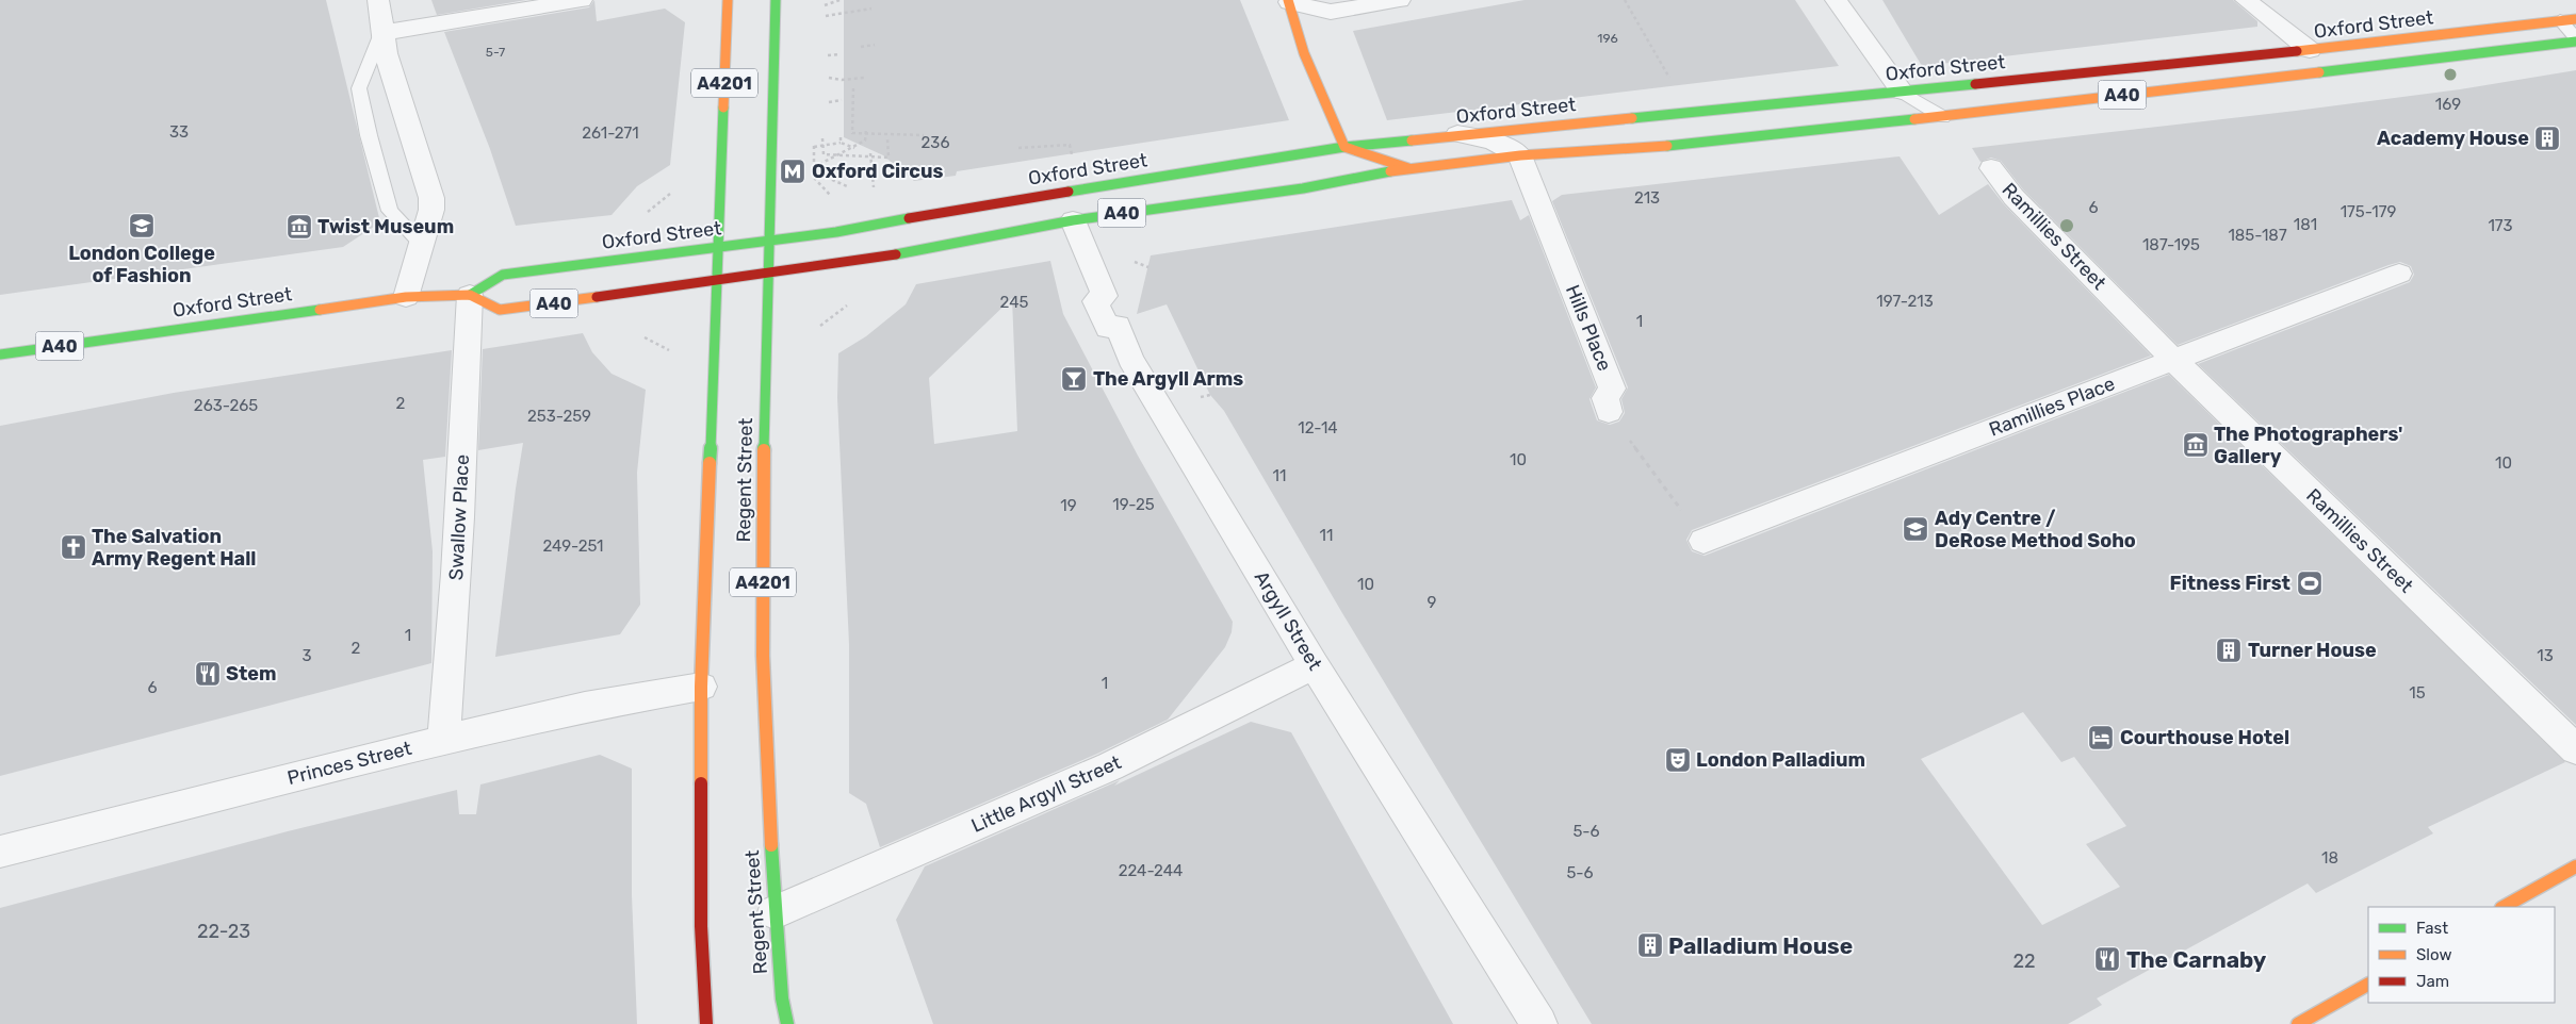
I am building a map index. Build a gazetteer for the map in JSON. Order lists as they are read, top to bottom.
{
  "streets": {
    "main road": [
      "Oxford Street",
      "A4201",
      "A40",
      "Regent Street"
    ],
    "street": [
      "Ramillies Street",
      "Hills Place",
      "Ramillies Place",
      "Swallow Place",
      "Argyll Street",
      "Princes Street",
      "Little Argyll Street"
    ]
  },
  "crossings": [
    ["Oxford Street", "Hills Place"],
    ["Oxford Street", "Regent Street"],
    ["Oxford Street", "Swallow Place"],
    ["Oxford Street", "Argyll Street"],
    ["Ramillies Street", "Ramillies Place"],
    ["Regent Street", "Princes Street"],
    ["Regent Street", "Little Argyll Street"],
    ["Swallow Place", "Princes Street"],
    ["Argyll Street", "Little Argyll Street"]
  ],
  "places": {
    "building": ["Academy House", "Turner House", "Palladium House"],
    "metro station": ["Oxford Circus"],
    "school or university": ["London College of Fashion", "Ady Centre / DeRose Method Soho"],
    "museum": ["Twist Museum", "The Photographers' Gallery"],
    "bar": ["The Argyll Arms"],
    "church": ["The Salvation Army Regent Hall"],
    "sports": ["Fitness First"],
    "restaurant": ["Stem", "The Carnaby"],
    "hotel": ["Courthouse Hotel"],
    "theatre": ["London Palladium"]
  },
  "house_numbers": [
    "196",
    "5-7",
    "169",
    "33",
    "261-271",
    "236",
    "213",
    "6",
    "175-179",
    "181",
    "173",
    "185-187",
    "187-195",
    "197-213",
    "245",
    "1",
    "2",
    "263-265",
    "253-259",
    "12-14",
    "10",
    "10",
    "11",
    "19-25",
    "19",
    "11",
    "249-251",
    "10",
    "9",
    "1",
    "2",
    "3",
    "13",
    "1",
    "6",
    "15",
    "5-6",
    "18",
    "224-244",
    "5-6",
    "22-23",
    "22"
  ],
  "legend": ["Fast", "Slow", "Jam"]
}
